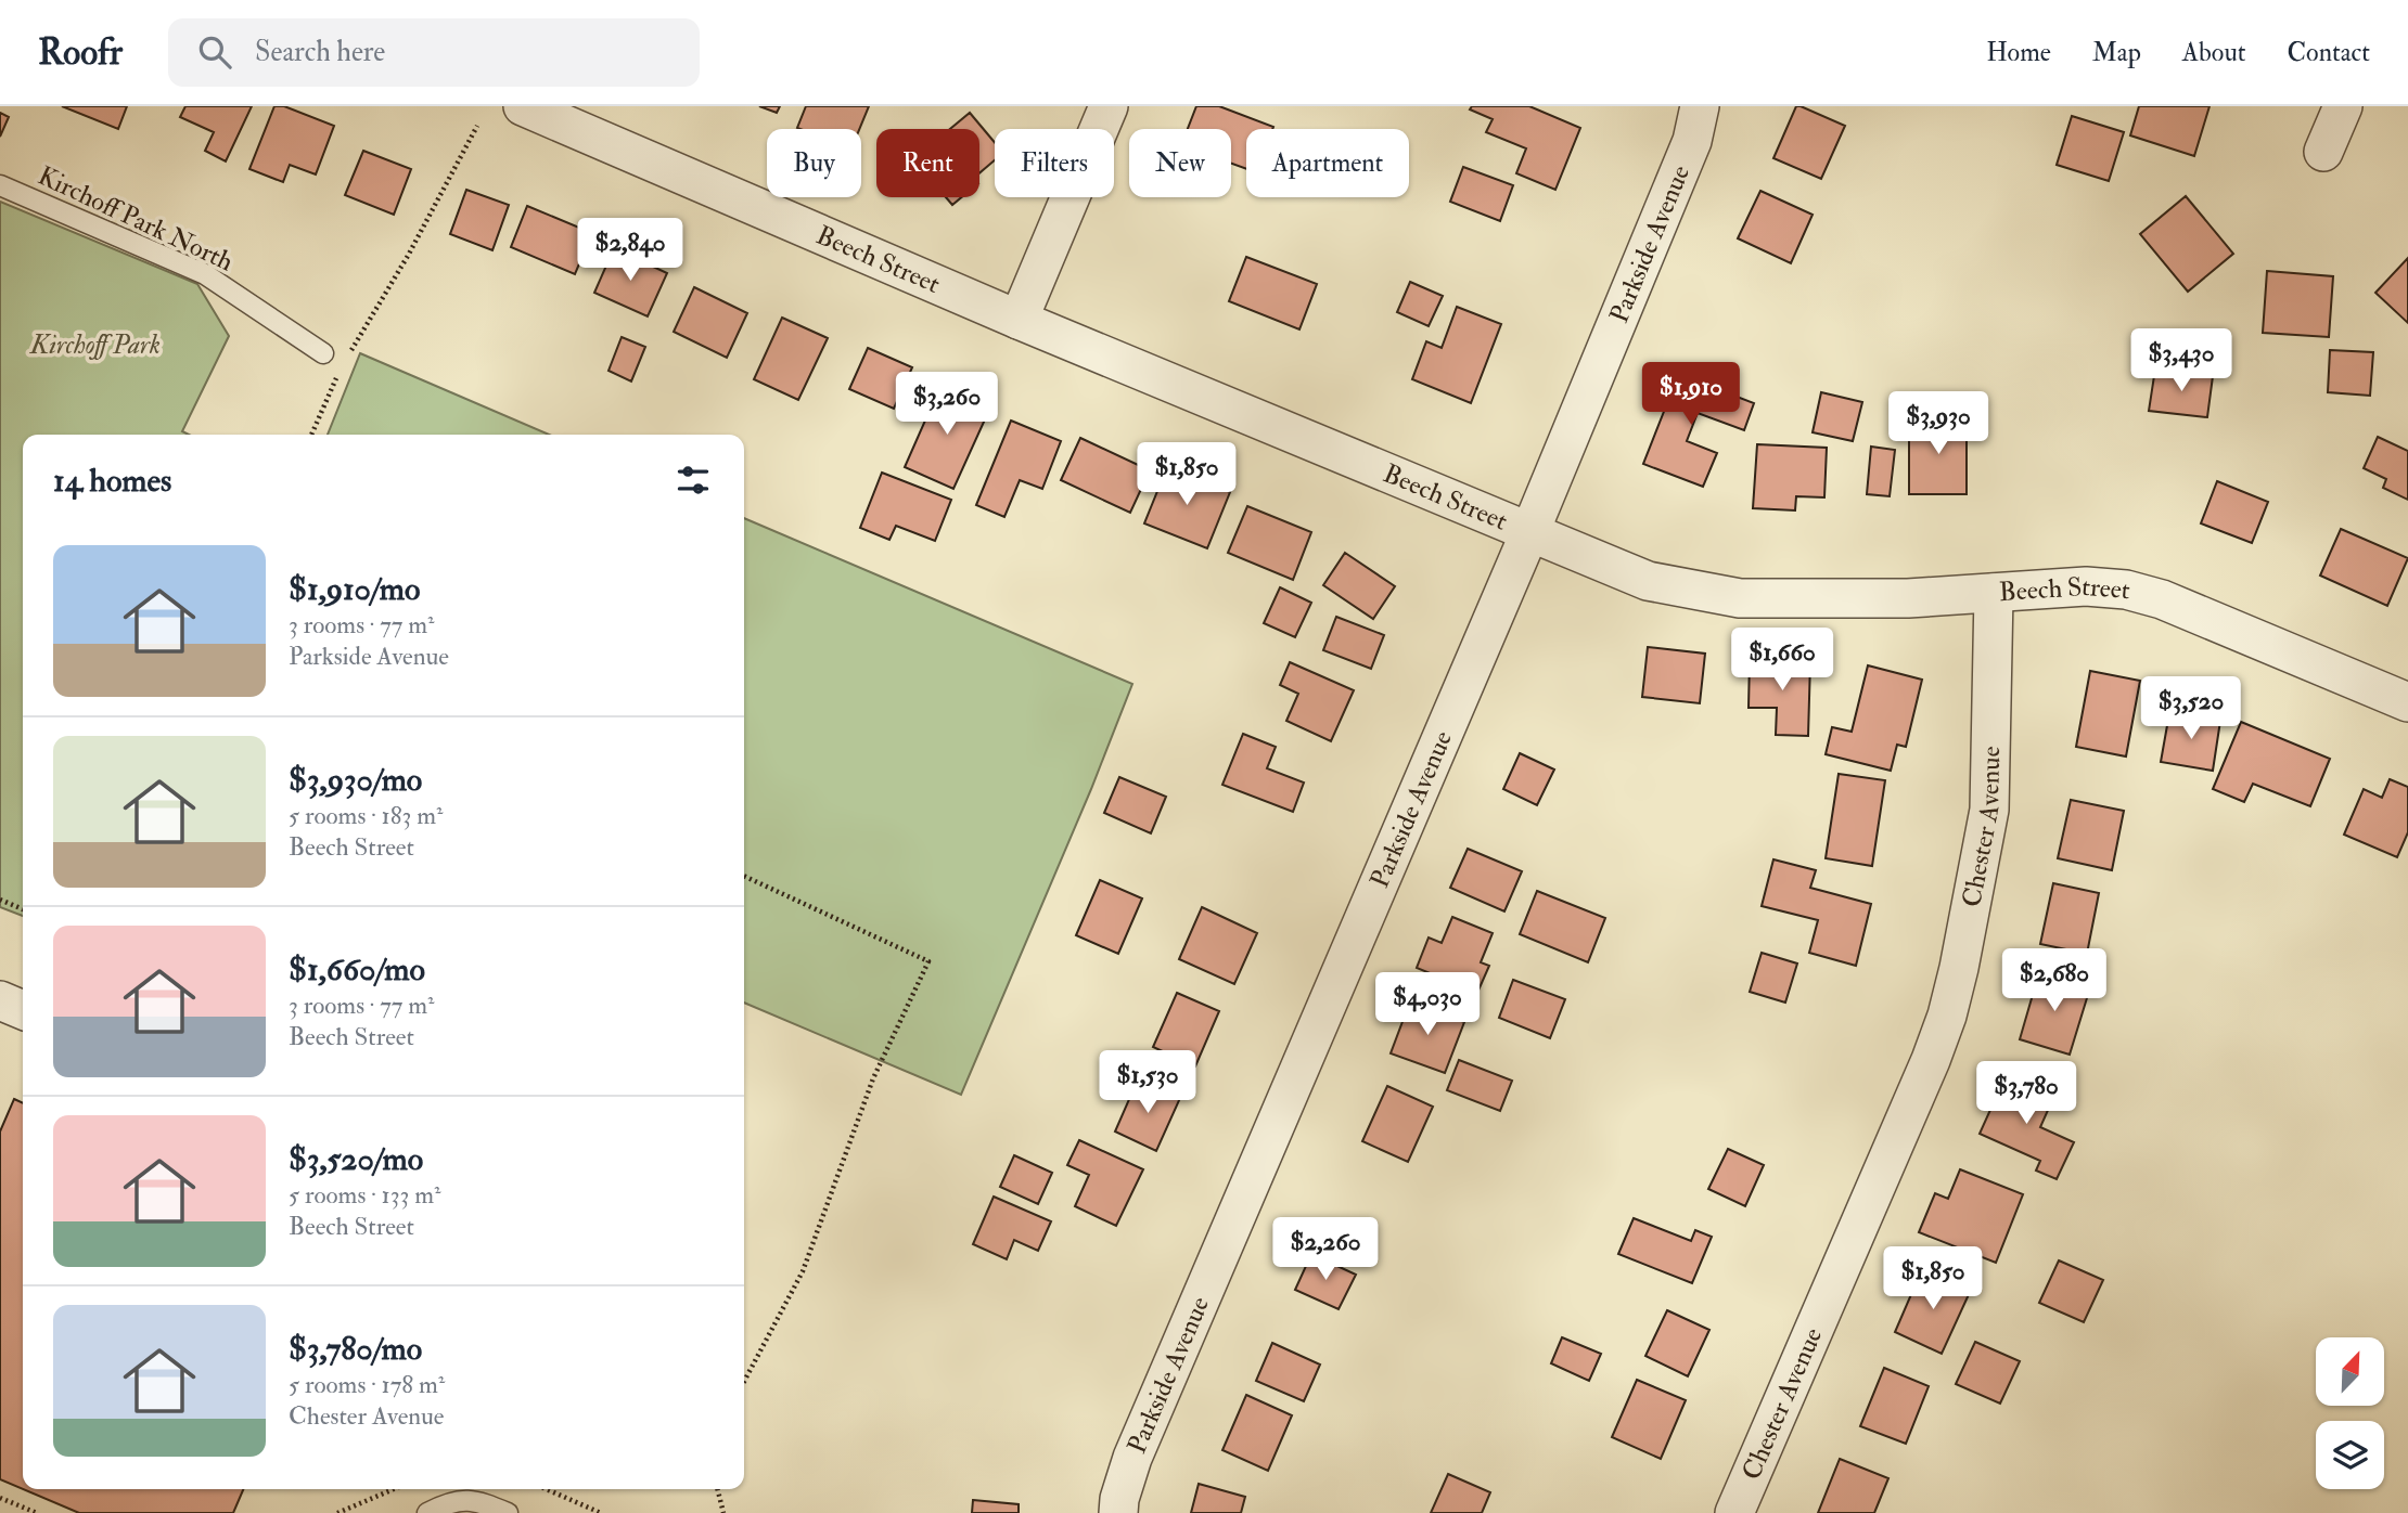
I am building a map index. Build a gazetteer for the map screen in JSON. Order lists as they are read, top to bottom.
{
  "streets": {
    "street": ["Parkside Avenue", "Beech Street", "Chester Avenue"],
    "lane": ["Kirchoff Park North"]
  },
  "crossings": [
    ["Parkside Avenue", "Beech Street"],
    ["Beech Street", "Chester Avenue"]
  ],
  "parks": ["Kirchoff Park"],
  "north": "top right",
  "page": {
    "header": "Roofr",
    "search": "Search here",
    "nav": [
      "Home",
      "Map",
      "About",
      "Contact"
    ],
    "chip": [
      "Buy",
      "Rent",
      "Filters",
      "New",
      "Apartment"
    ],
    "price": [
      "$2,840",
      "$3,430",
      "$1,910",
      "$3,260",
      "$3,930",
      "$1,850",
      "$1,660",
      "$3,520",
      "$2,680",
      "$4,030",
      "$1,530",
      "$3,780",
      "$2,260",
      "$1,850"
    ],
    "heading": "14 homes",
    "list": [
      {
        "name": "$1,910/mo",
        "note": "3 rooms · 77 m² · Parkside Avenue"
      },
      {
        "name": "$3,930/mo",
        "note": "5 rooms · 183 m² · Beech Street"
      },
      {
        "name": "$1,660/mo",
        "note": "3 rooms · 77 m² · Beech Street"
      },
      {
        "name": "$3,520/mo",
        "note": "5 rooms · 133 m² · Beech Street"
      },
      {
        "name": "$3,780/mo",
        "note": "5 rooms · 178 m² · Chester Avenue"
      }
    ]
  }
}
